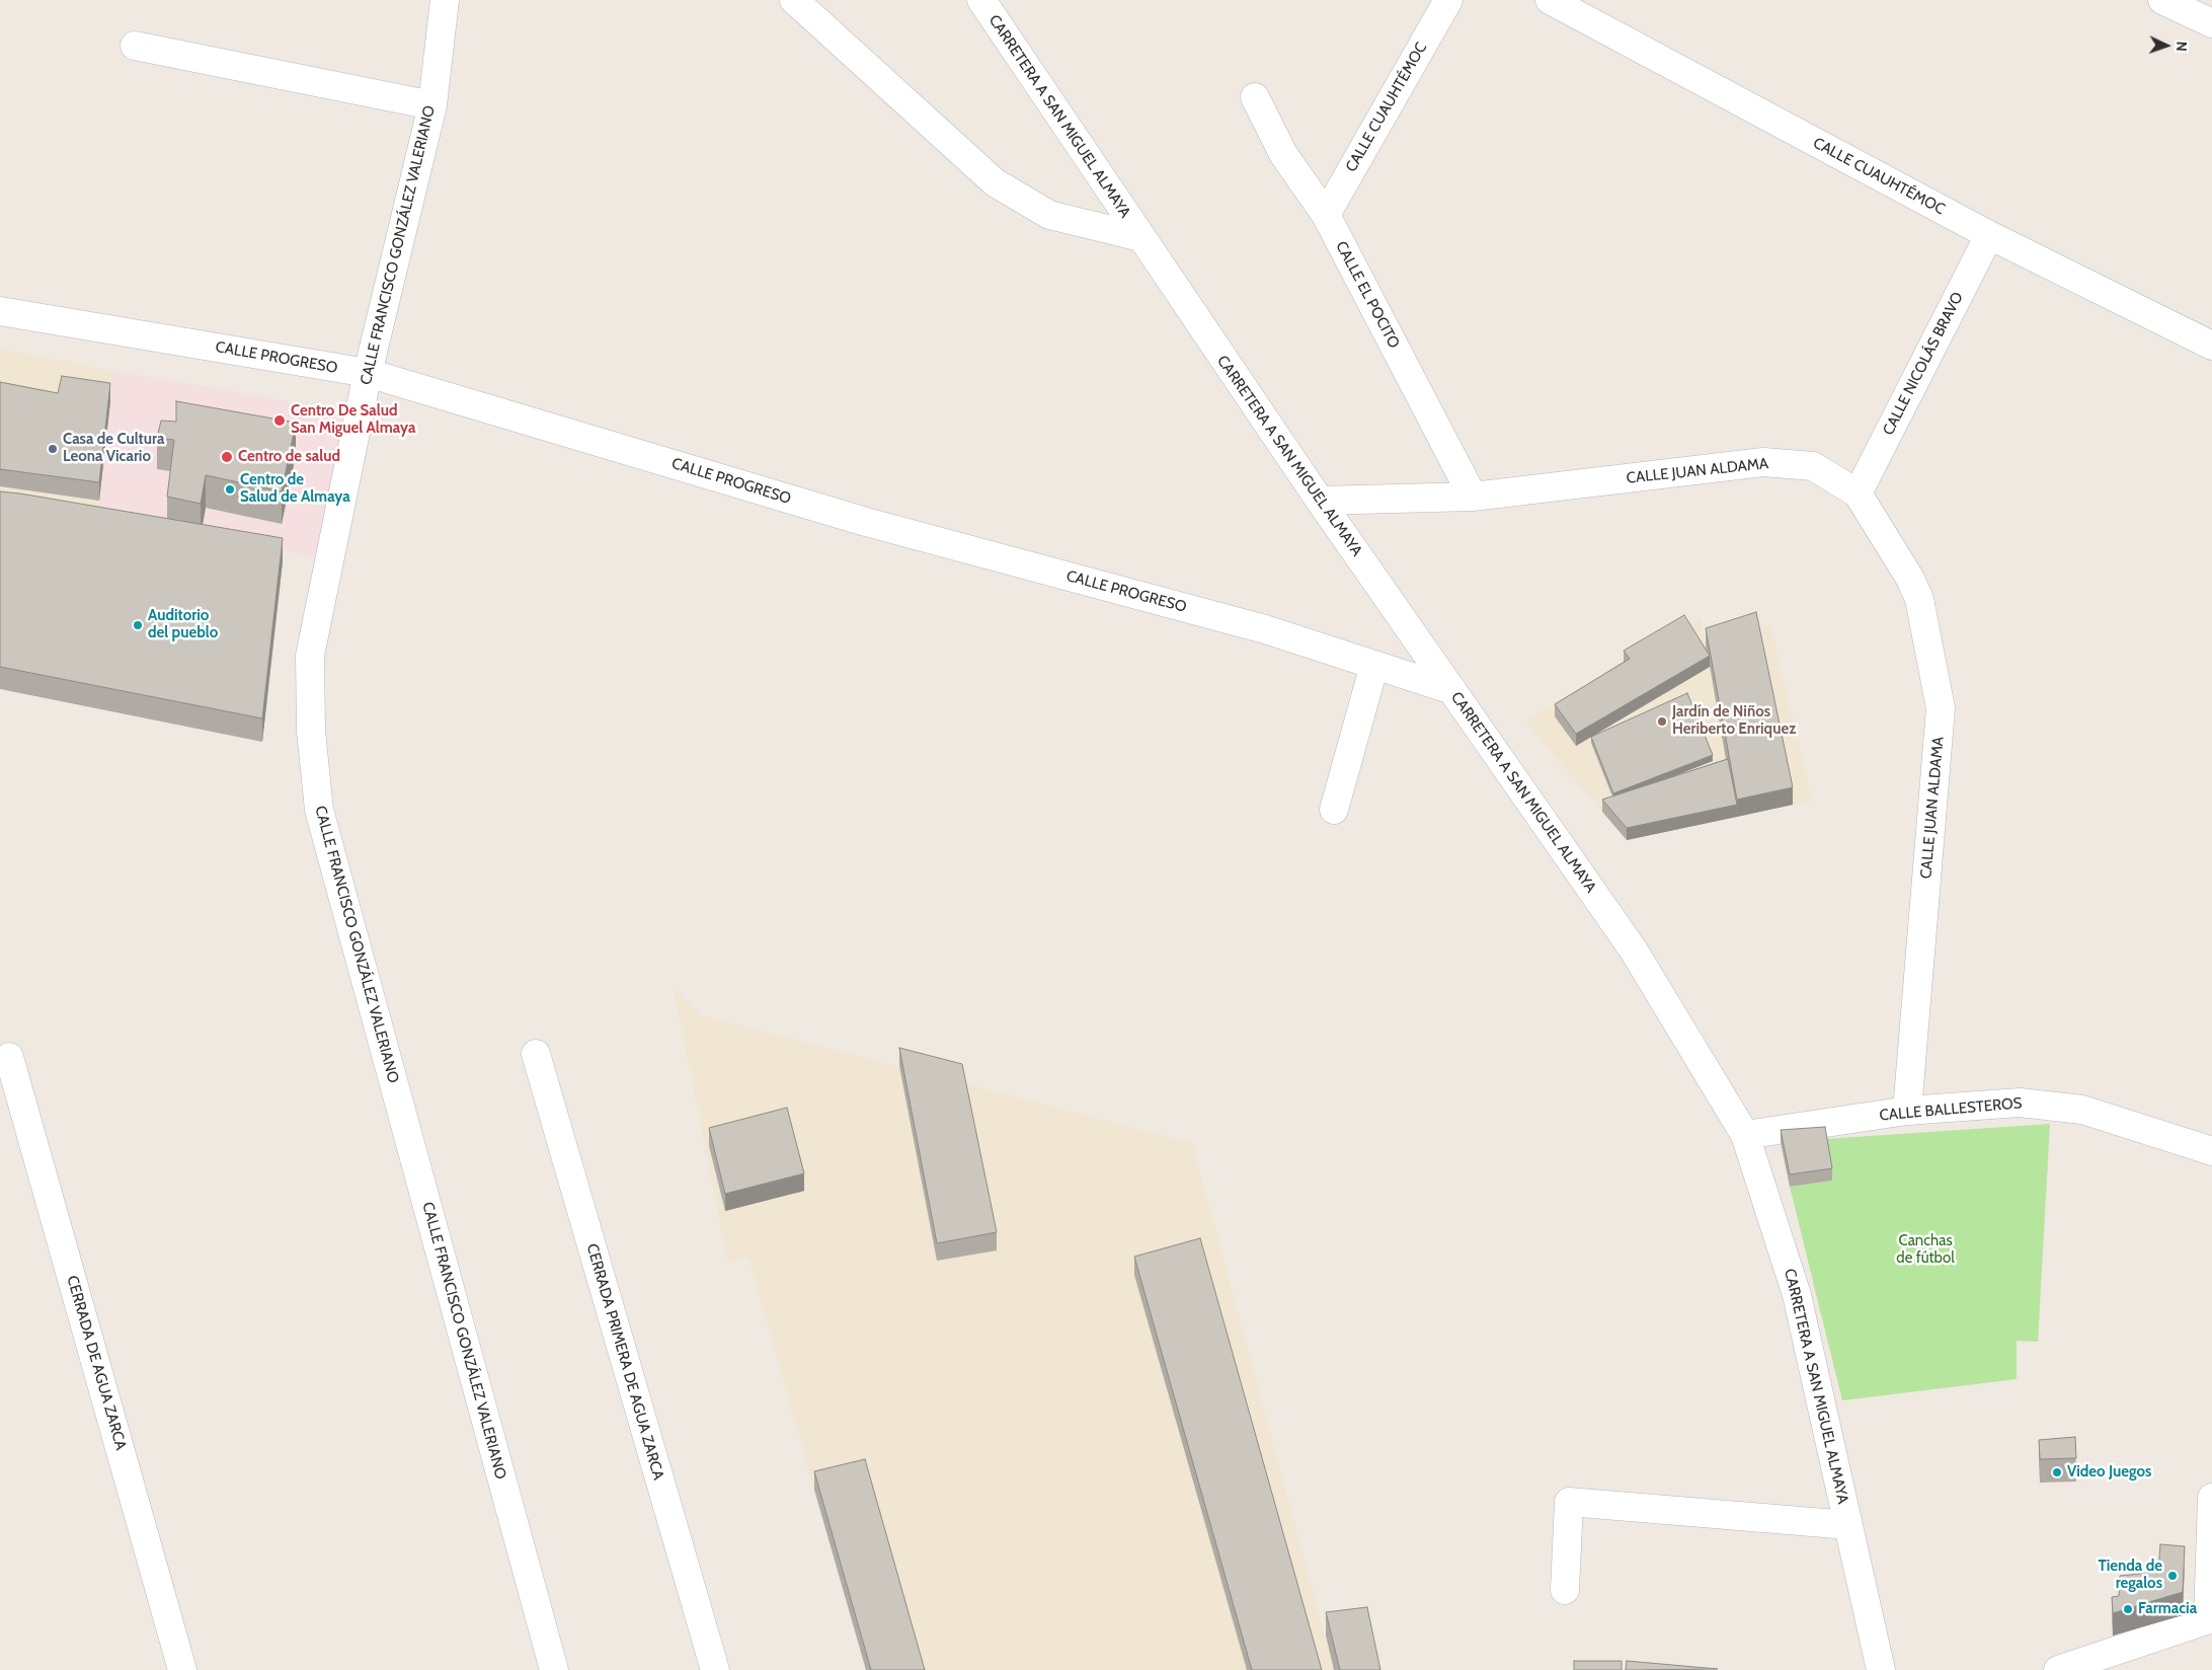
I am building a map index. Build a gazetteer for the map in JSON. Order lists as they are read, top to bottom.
{
  "streets": {
    "street": [
      "CALLE CUAUHTÉMOC",
      "CARRETERA A SAN MIGUEL ALMAYA",
      "CALLE FRANCISCO GONZÁLEZ VALERIANO",
      "CALLE EL POCITO",
      "CALLE PROGRESO",
      "CALLE NICOLÁS BRAVO",
      "CALLE JUAN ALDAMA",
      "CALLE BALLESTEROS",
      "CERRADA PRIMERA DE AGUA ZARCA",
      "CERRADA DE AGUA ZARCA"
    ]
  },
  "crossings": [
    ["CALLE CUAUHTÉMOC", "CALLE EL POCITO"],
    ["CALLE CUAUHTÉMOC", "CALLE NICOLÁS BRAVO"],
    ["CARRETERA A SAN MIGUEL ALMAYA", "CALLE PROGRESO"],
    ["CARRETERA A SAN MIGUEL ALMAYA", "CALLE JUAN ALDAMA"],
    ["CARRETERA A SAN MIGUEL ALMAYA", "CALLE BALLESTEROS"],
    ["CALLE FRANCISCO GONZÁLEZ VALERIANO", "CALLE PROGRESO"],
    ["CALLE EL POCITO", "CALLE JUAN ALDAMA"],
    ["CALLE NICOLÁS BRAVO", "CALLE JUAN ALDAMA"],
    ["CALLE JUAN ALDAMA", "CALLE BALLESTEROS"]
  ],
  "parks": ["Canchas de fútbol"],
  "places": [
    "Centro De Salud San Miguel Almaya",
    "Casa de Cultura Leona Vicario",
    "Centro de salud",
    "Centro de Salud de Almaya",
    "Auditorio del pueblo",
    "Jardín de Niños Heriberto Enriquez",
    "Video Juegos",
    "Tienda de regalos",
    "Farmacia"
  ],
  "north": "right"
}
